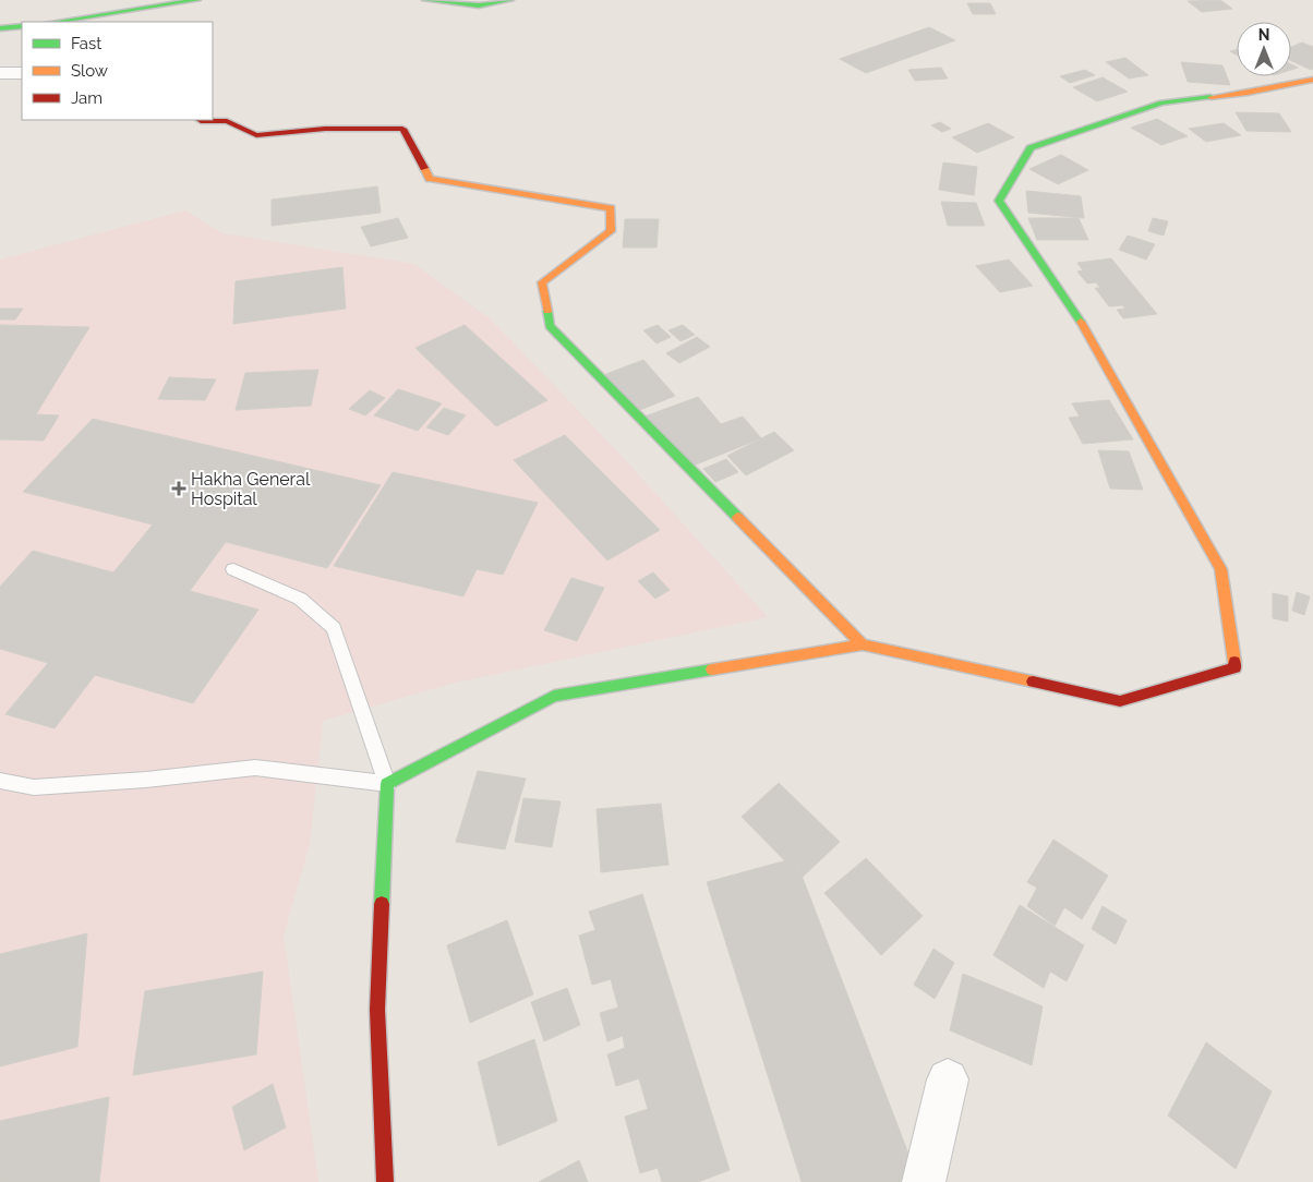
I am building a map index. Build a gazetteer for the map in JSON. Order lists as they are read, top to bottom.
{
  "places": {
    "health": ["Hakha General Hospital"]
  },
  "legend": ["Fast", "Slow", "Jam"],
  "north": "top"
}
